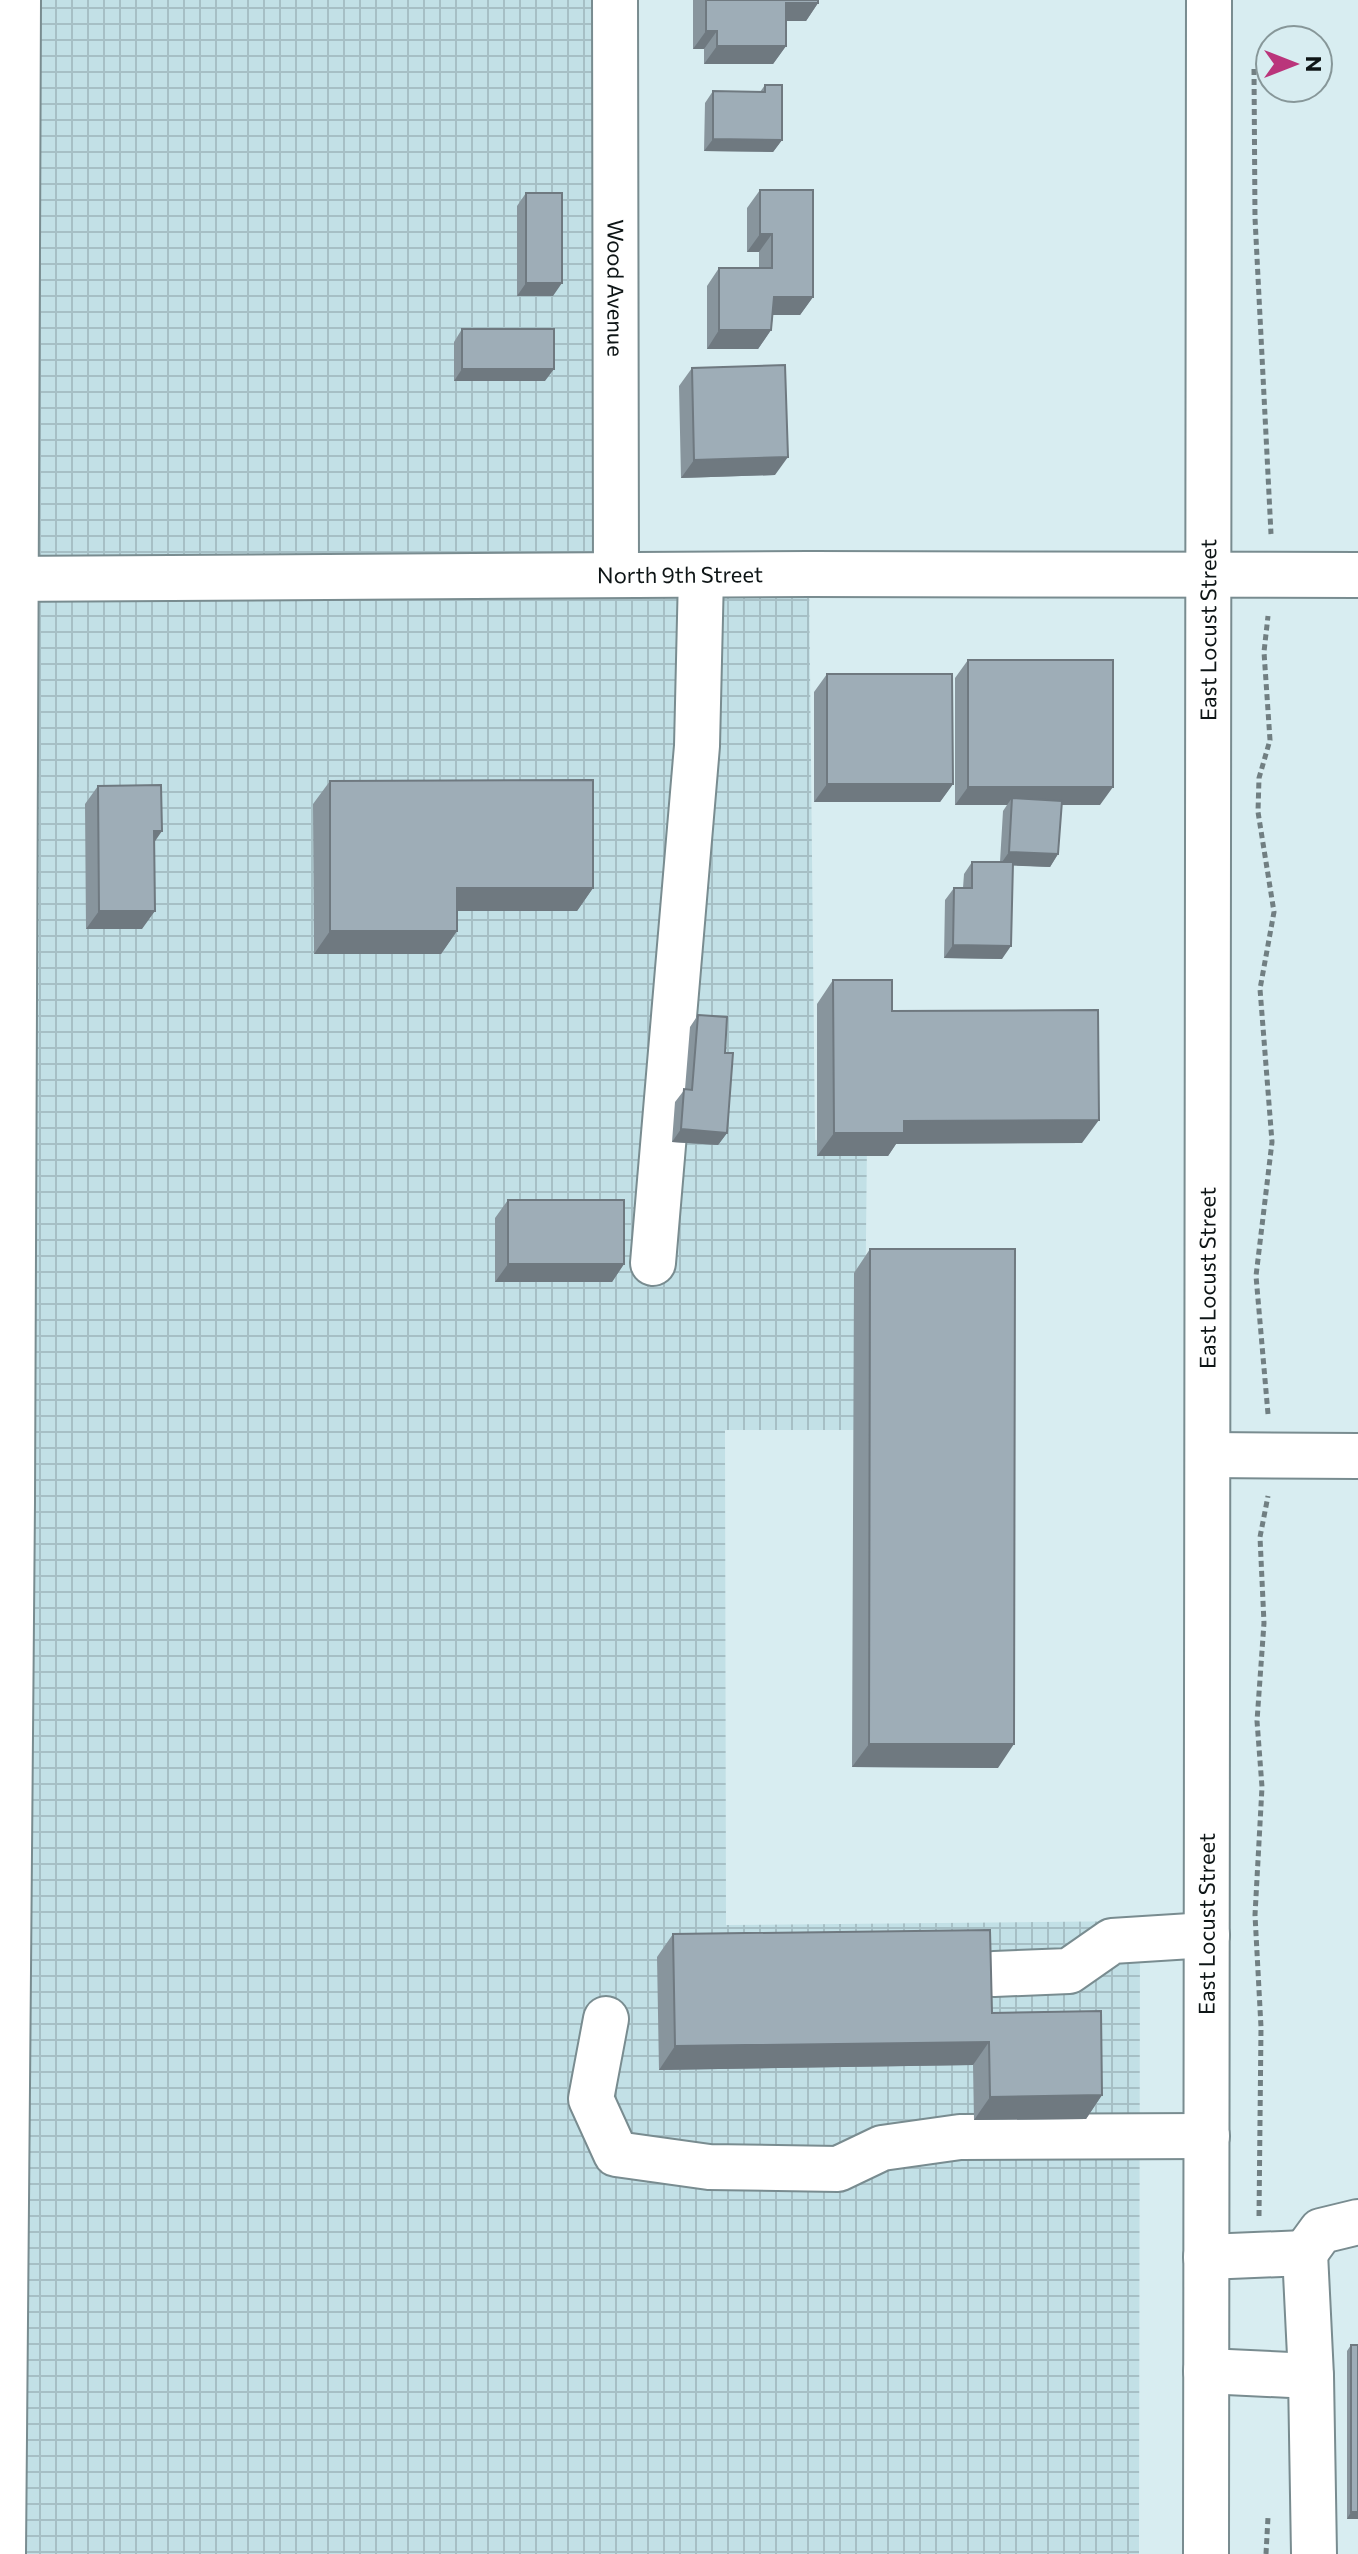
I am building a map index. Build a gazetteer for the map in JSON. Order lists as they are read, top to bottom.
{
  "streets": {
    "street": ["Wood Avenue", "North 9th Street", "East Locust Street"]
  },
  "crossings": [
    ["Wood Avenue", "North 9th Street"],
    ["North 9th Street", "East Locust Street"]
  ],
  "north": "right"
}
